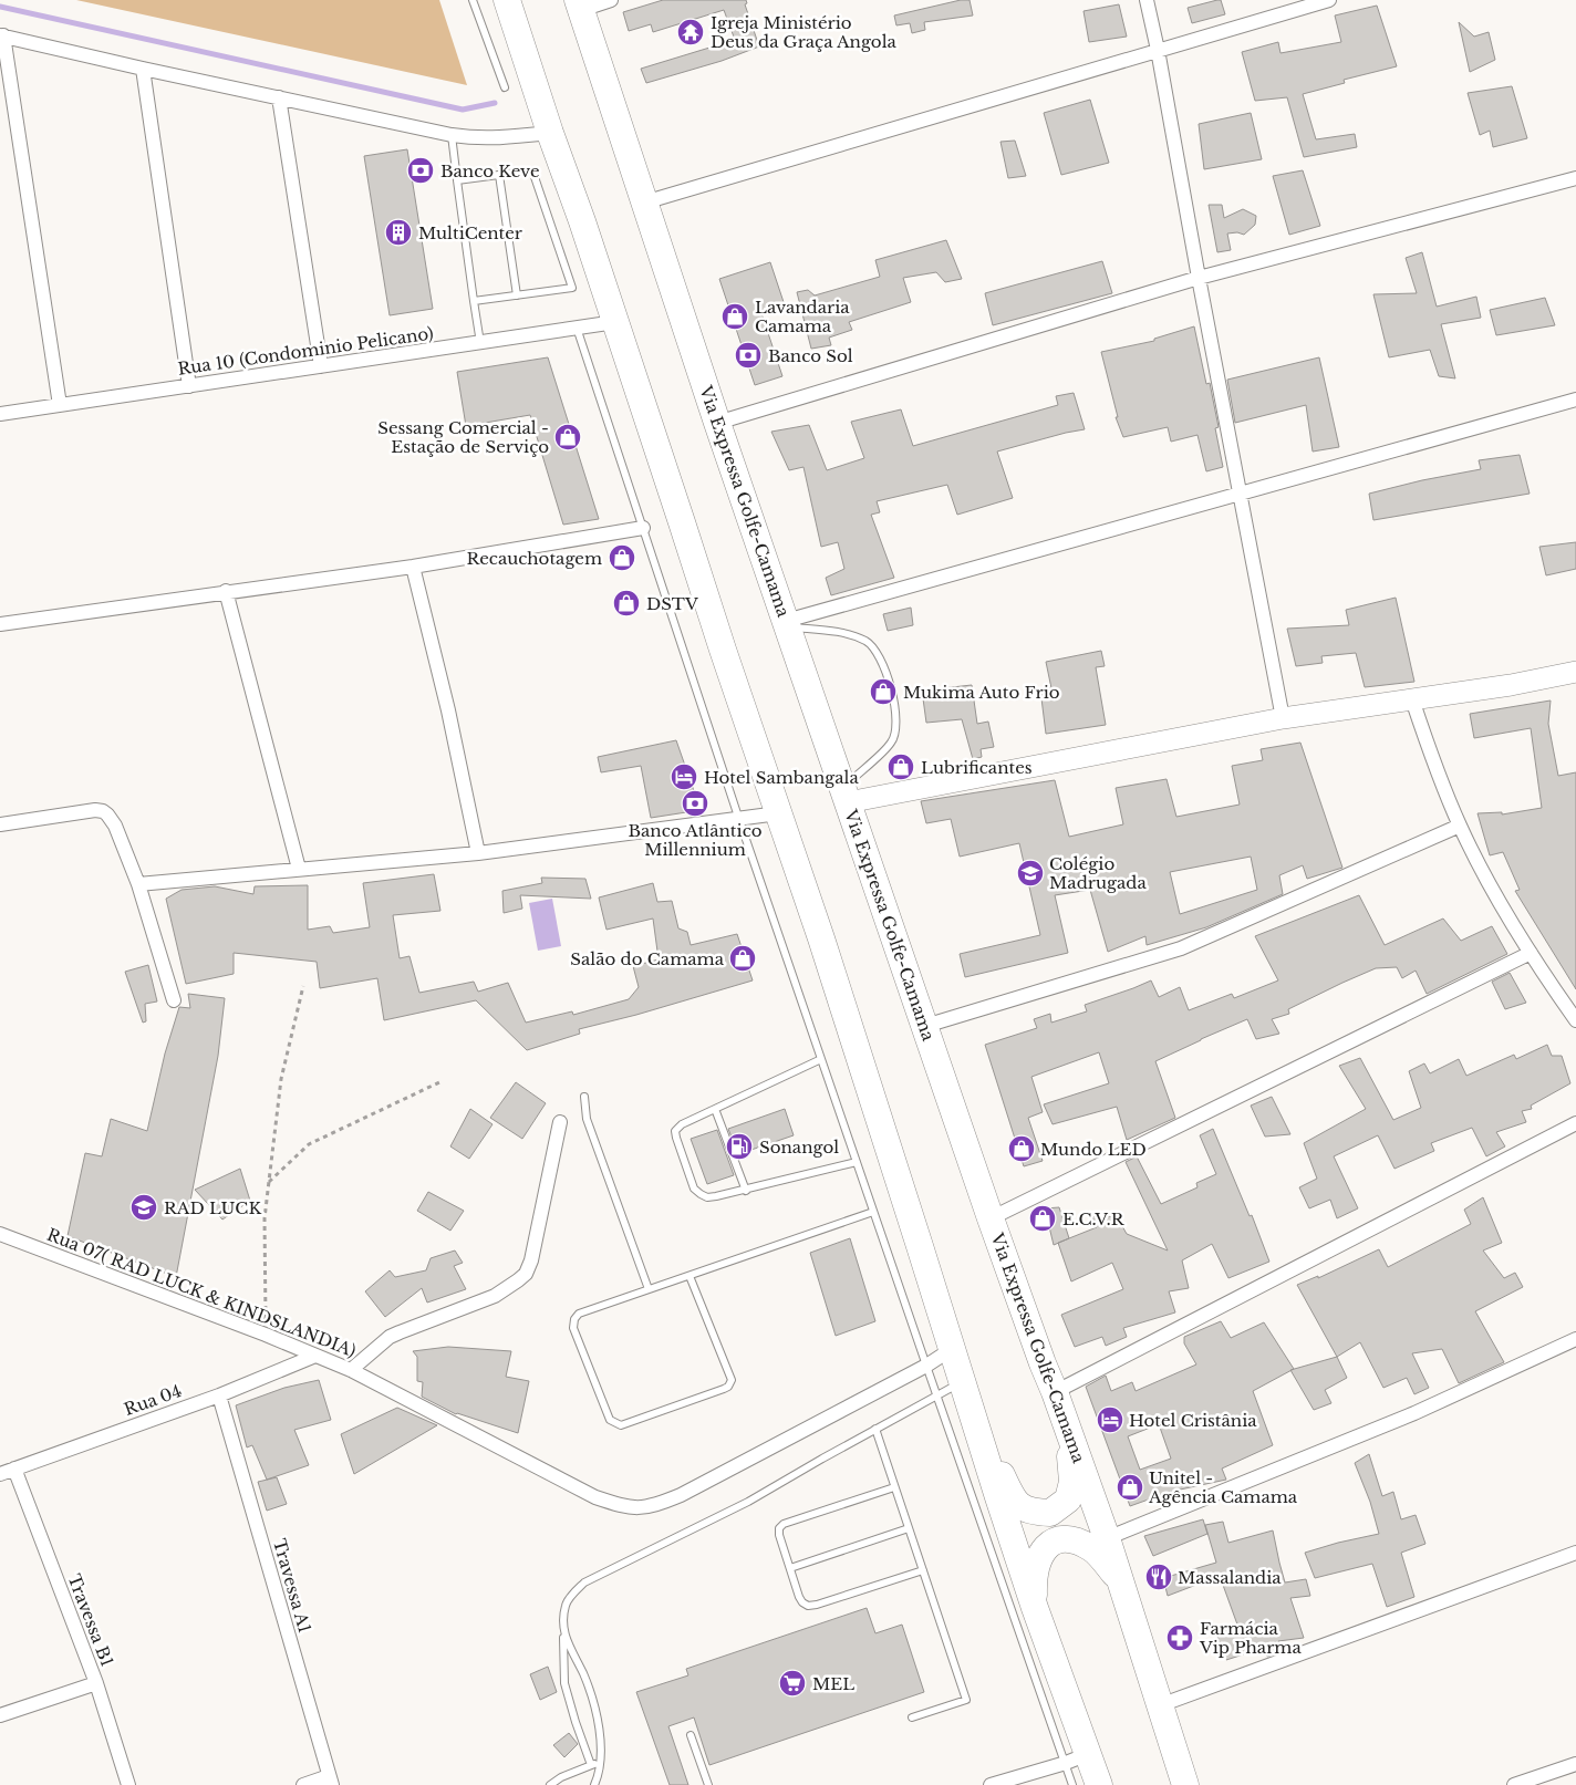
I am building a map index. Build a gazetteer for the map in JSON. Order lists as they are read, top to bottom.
{
  "streets": {
    "highway": ["Via Expressa Golfe-Camama"],
    "street": [
      "Rua 10 (Condominio Pelicano)",
      "Rua 07( RAD LUCK & KINDSLANDIA)",
      "Rua 04",
      "Travessa A1",
      "Travessa B1"
    ]
  },
  "crossings": [
    ["Rua 07( RAD LUCK & KINDSLANDIA)", "Rua 04"],
    ["Rua 04", "Travessa A1"],
    ["Rua 04", "Travessa B1"]
  ],
  "places": {
    "temple": ["Igreja Ministério Deus da Graça Angola"],
    "bank": ["Banco Keve", "Banco Sol", "Banco Atlântico Millennium"],
    "building": ["MultiCenter"],
    "shop": [
      "Lavandaria Camama",
      "Sessang Comercial - Estação de Serviço",
      "Recauchotagem",
      "DSTV",
      "Mukima Auto Frio",
      "Lubrificantes",
      "Salão do Camama",
      "Mundo LED",
      "E.C.V.R",
      "Unitel - Agência Camama"
    ],
    "hotel": ["Hotel Sambangala", "Hotel Cristânia"],
    "school or university": ["Colégio Madrugada", "RAD LUCK"],
    "fuel station": ["Sonangol"],
    "restaurant": ["Massalandia"],
    "pharmacy": ["Farmácia Vip Pharma"],
    "supermarket": ["MEL"]
  }
}
